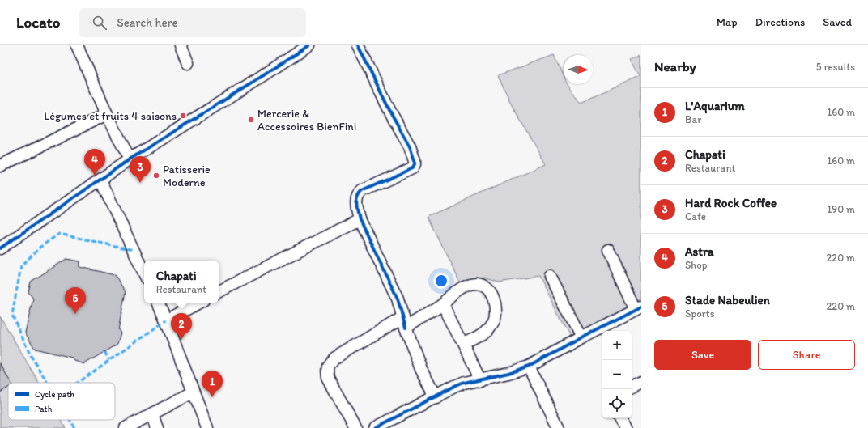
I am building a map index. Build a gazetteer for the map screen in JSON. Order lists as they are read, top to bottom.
{
  "places": ["Légumes et fruits 4 saisons", "Mercerie & Accessoires BienFini", "Patisserie Moderne"],
  "legend": ["Cycle path", "Path"],
  "north": "right",
  "page": {
    "header": "Locato",
    "search": "Search here",
    "nav": ["Map", "Directions", "Saved"],
    "heading": ["Nearby", "5 results"],
    "list": [
      {
        "mark": "1",
        "name": "L'Aquarium",
        "note": "Bar",
        "value": "160 m"
      },
      {
        "mark": "2",
        "name": "Chapati",
        "note": "Restaurant",
        "value": "160 m"
      },
      {
        "mark": "3",
        "name": "Hard Rock Coffee",
        "note": "Café",
        "value": "190 m"
      },
      {
        "mark": "4",
        "name": "Astra",
        "note": "Shop",
        "value": "220 m"
      },
      {
        "mark": "5",
        "name": "Stade Nabeulien",
        "note": "Sports",
        "value": "220 m"
      }
    ],
    "pins": [
      "4",
      "3",
      "5",
      "2",
      "1"
    ],
    "popup": ["Chapati", "Restaurant"],
    "buttons": ["Save", "Share"],
    "map_buttons": ["+", "−"]
  }
}
